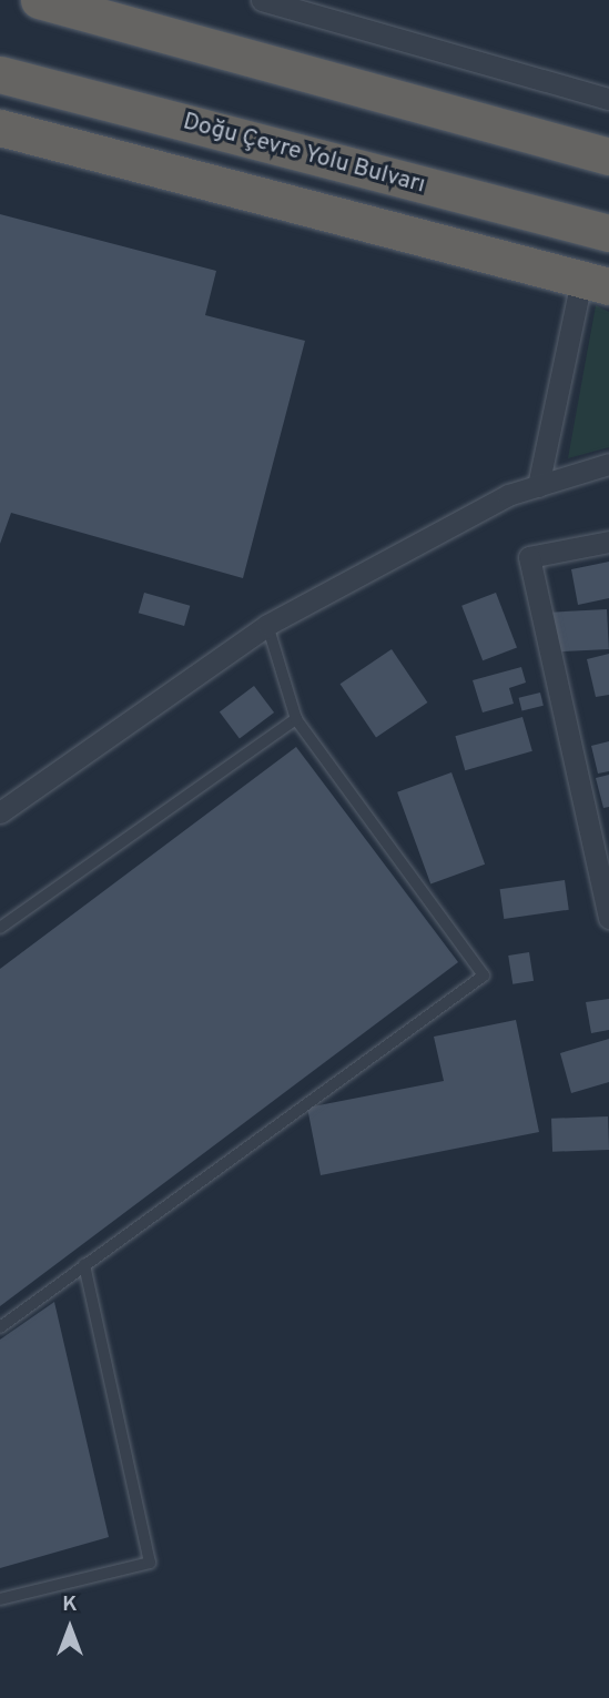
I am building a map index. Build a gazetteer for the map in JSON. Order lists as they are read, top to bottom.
{
  "streets": {
    "highway": ["Doğu Çevre Yolu Bulvarı"]
  },
  "north": "top"
}
